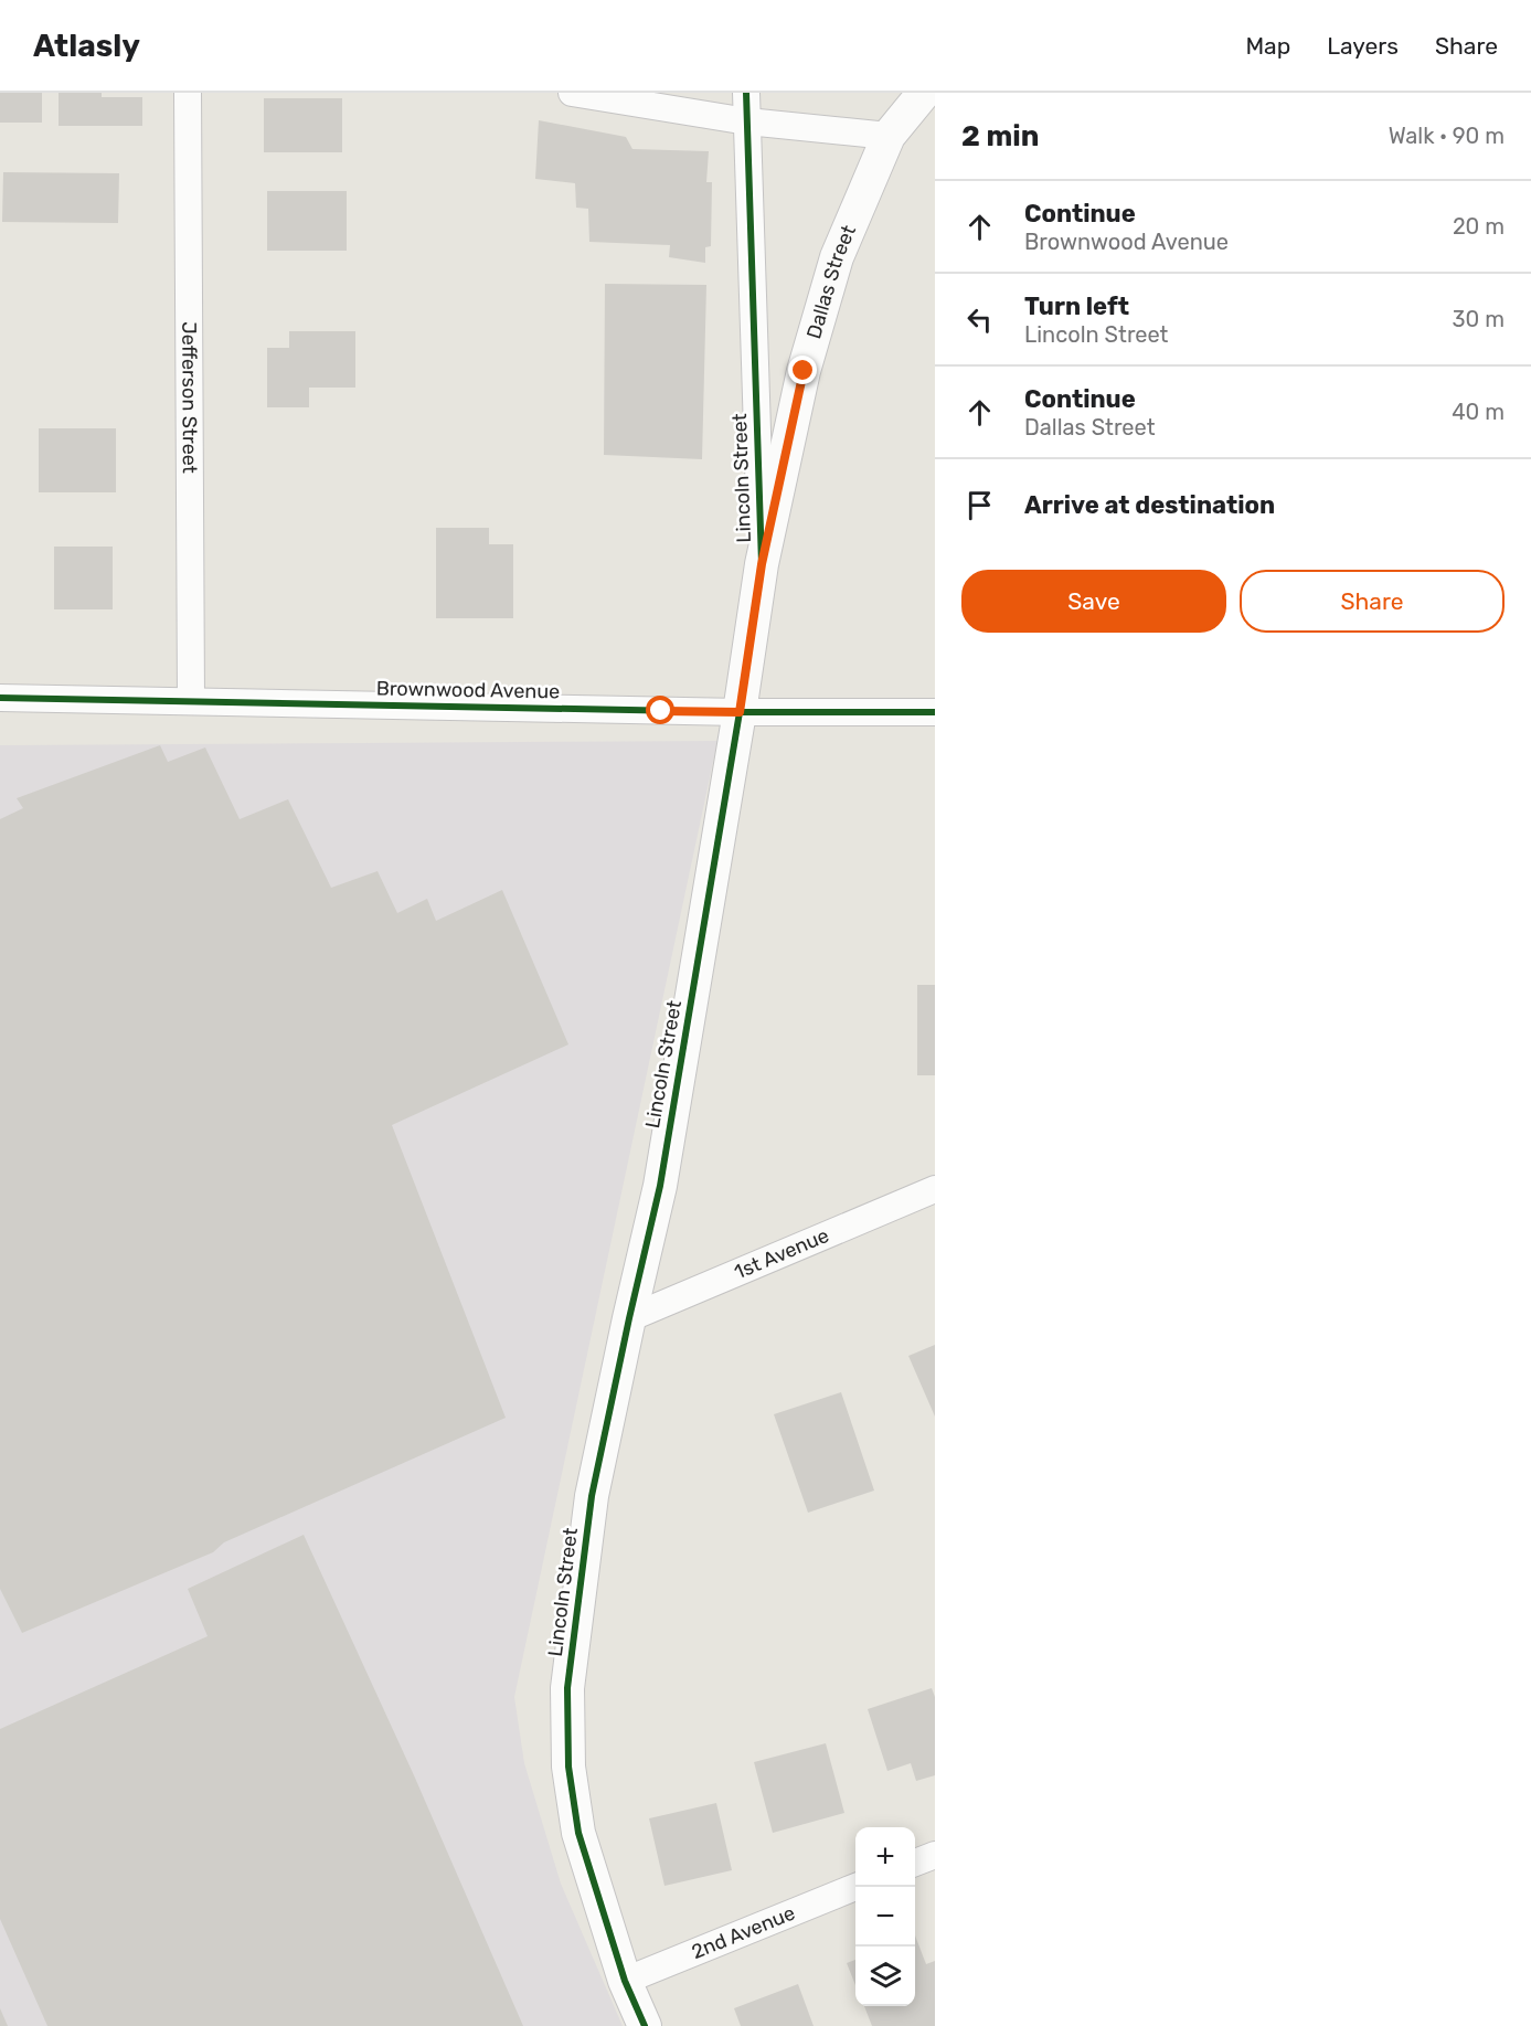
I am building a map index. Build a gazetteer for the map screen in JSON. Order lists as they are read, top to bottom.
{
  "streets": {
    "street": [
      "Dallas Street",
      "Jefferson Street",
      "Lincoln Street",
      "Brownwood Avenue",
      "1st Avenue",
      "2nd Avenue"
    ]
  },
  "crossings": [
    ["Dallas Street", "Lincoln Street"],
    ["Jefferson Street", "Brownwood Avenue"],
    ["Lincoln Street", "Brownwood Avenue"],
    ["Lincoln Street", "1st Avenue"],
    ["Lincoln Street", "2nd Avenue"]
  ],
  "page": {
    "header": "Atlasly",
    "nav": ["Map", "Layers", "Share"],
    "heading": ["2 min", "Walk · 90 m"],
    "list": [
      ["Continue", "Brownwood Avenue", "20 m"],
      ["Turn left", "Lincoln Street", "30 m"],
      ["Continue", "Dallas Street", "40 m"],
      "Arrive at destination"
    ],
    "buttons": ["Save", "Share"],
    "map_buttons": ["+", "−"]
  }
}
